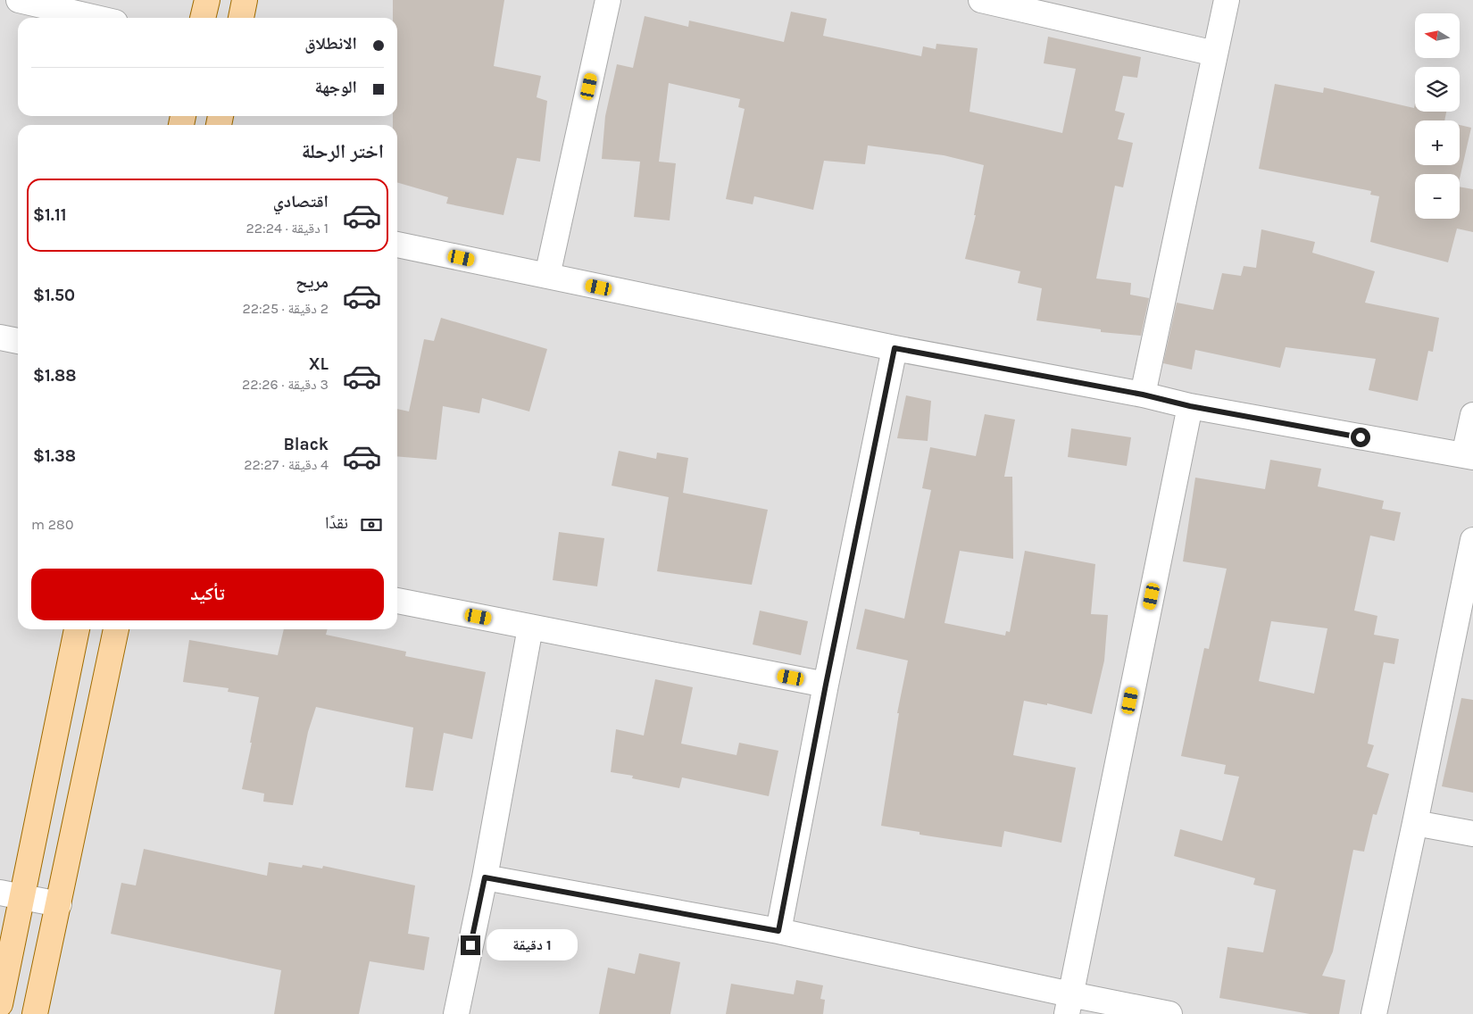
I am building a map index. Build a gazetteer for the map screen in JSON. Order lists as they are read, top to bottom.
{
  "north": "left",
  "page": {
    "map_buttons": ["+", "−"],
    "banner": ["الانطلاق", "الوجهة"],
    "heading": "اختر الرحلة",
    "list": [
      {
        "name": "اقتصادي",
        "note": "1 دقيقة · 22:24",
        "value": "$1.11"
      },
      {
        "name": "مريح",
        "note": "2 دقيقة · 22:25",
        "value": "$1.50"
      },
      {
        "name": "XL",
        "note": "3 دقيقة · 22:26",
        "value": "$1.88"
      },
      {
        "name": "Black",
        "note": "4 دقيقة · 22:27",
        "value": "$1.38"
      }
    ],
    "pay": ["نقدًا", "280 m"],
    "buttons": "تأكيد",
    "bubble": "1 دقيقة"
  }
}
